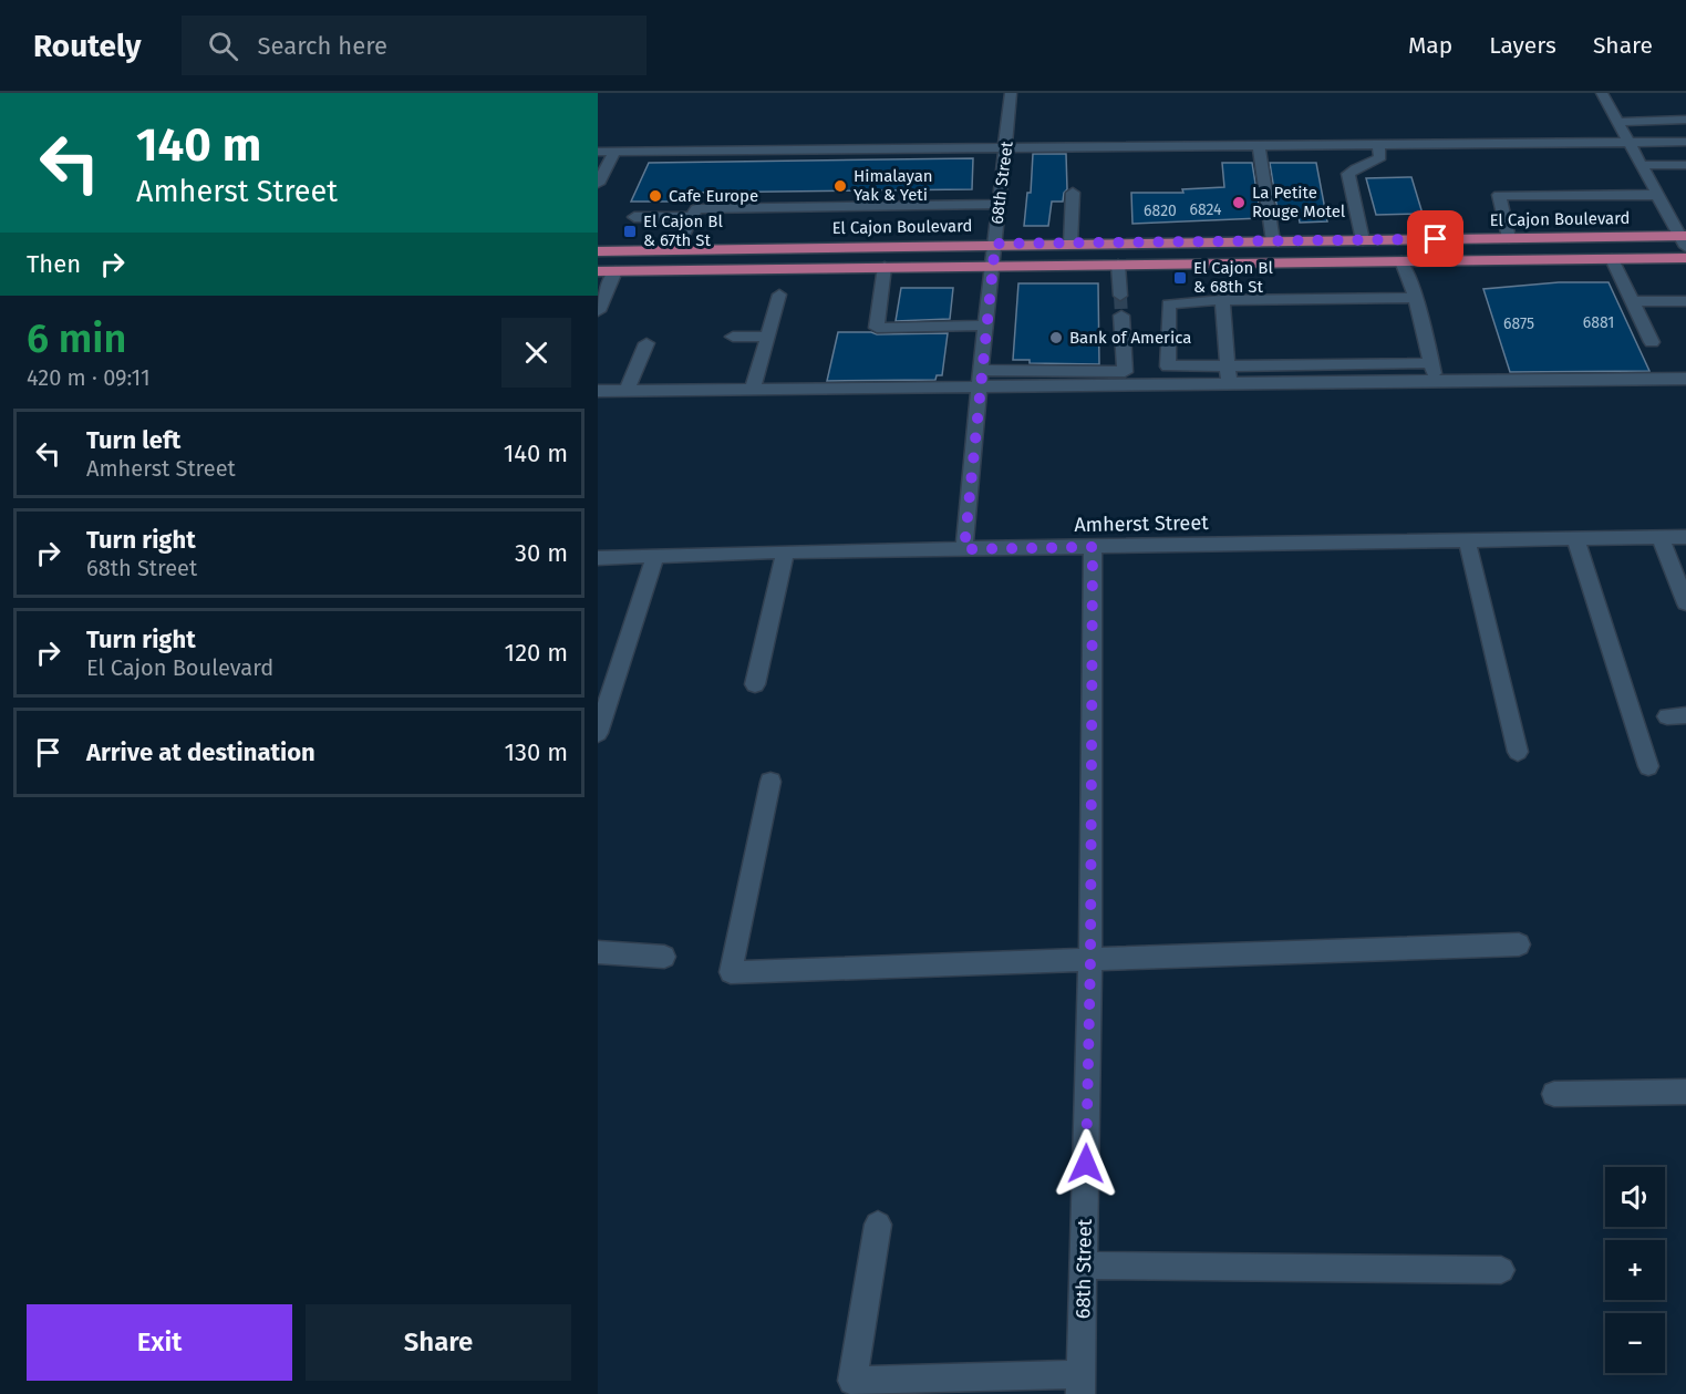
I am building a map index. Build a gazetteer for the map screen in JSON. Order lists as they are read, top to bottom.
{
  "streets": {
    "main road": ["El Cajon Boulevard"],
    "street": ["68th Street", "Amherst Street"]
  },
  "crossings": [
    ["68th Street", "El Cajon Boulevard"],
    ["68th Street", "Amherst Street"]
  ],
  "places": {
    "other": [
      "Himalayan Yak & Yeti",
      "Cafe Europe",
      "La Petite Rouge Motel",
      "Bank of America"
    ],
    "transit": ["El Cajon Bl & 67th St", "El Cajon Bl & 68th St"]
  },
  "house_numbers": [
    "6824",
    "6820",
    "6881",
    "6875"
  ],
  "page": {
    "header": "Routely",
    "search": "Search here",
    "nav": ["Map", "Layers", "Share"],
    "turn": ["140 m", "Amherst Street"],
    "then": "Then",
    "heading": ["6 min", "420 m · 09:11"],
    "list": [
      {
        "name": "Turn left",
        "note": "Amherst Street",
        "value": "140 m"
      },
      {
        "name": "Turn right",
        "note": "68th Street",
        "value": "30 m"
      },
      {
        "name": "Turn right",
        "note": "El Cajon Boulevard",
        "value": "120 m"
      },
      {
        "name": "Arrive at destination",
        "value": "130 m"
      }
    ],
    "map_buttons": ["+", "−"],
    "buttons": ["Exit", "Share"]
  }
}
